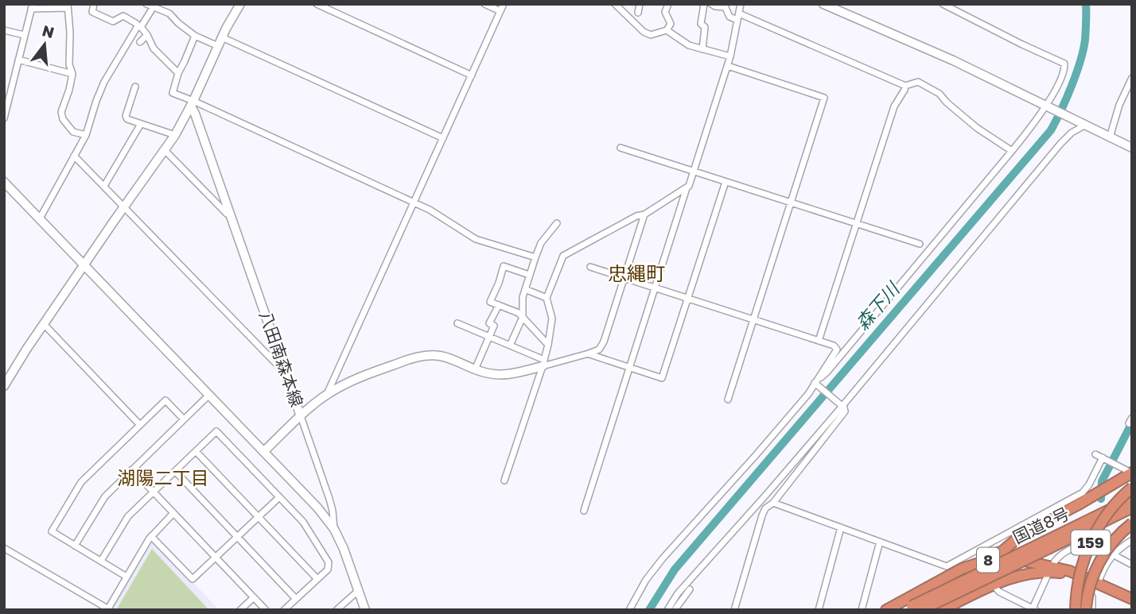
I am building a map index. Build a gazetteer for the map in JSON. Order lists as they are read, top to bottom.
{
  "streets": {
    "highway": ["国道8号", "159", "8"],
    "street": ["八田南森本線"]
  },
  "districts": ["忠縄町", "湖陽二丁目"],
  "water": ["森下川"],
  "north": "top"
}
